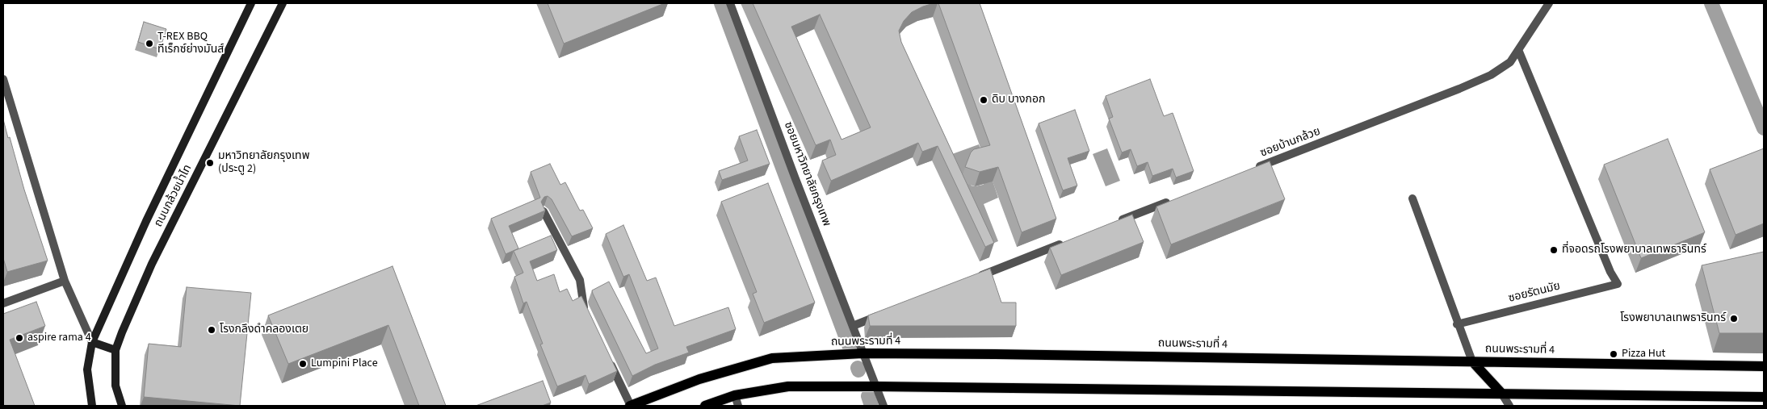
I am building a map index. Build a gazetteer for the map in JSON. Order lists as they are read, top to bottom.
{
  "streets": {
    "main road": ["ถนนกล้วยน้ำไท", "ถนนพระรามที่ 4"],
    "street": ["ซอยบ้านกล้วย", "ซอยมหาวิทยาลัยกรุงเทพ", "ซอยรัตนมัย"]
  },
  "crossings": [
    ["ซอยบ้านกล้วย", "ซอยรัตนมัย"],
    ["ซอยมหาวิทยาลัยกรุงเทพ", "ถนนพระรามที่ 4"]
  ],
  "places": [
    "T-REX BBQ ทีเร็กซ์ย่างมันส์",
    "ดิบ บางกอก",
    "มหาวิทยาลัยกรุงเทพ (ประตู 2)",
    "ที่จอดรถโรงพยาบาลเทพธารินทร์",
    "โรงพยาบาลเทพธารินทร์",
    "โรงกลึงดำคลองเตย",
    "aspire rama 4",
    "Pizza Hut",
    "Lumpini Place"
  ]
}
